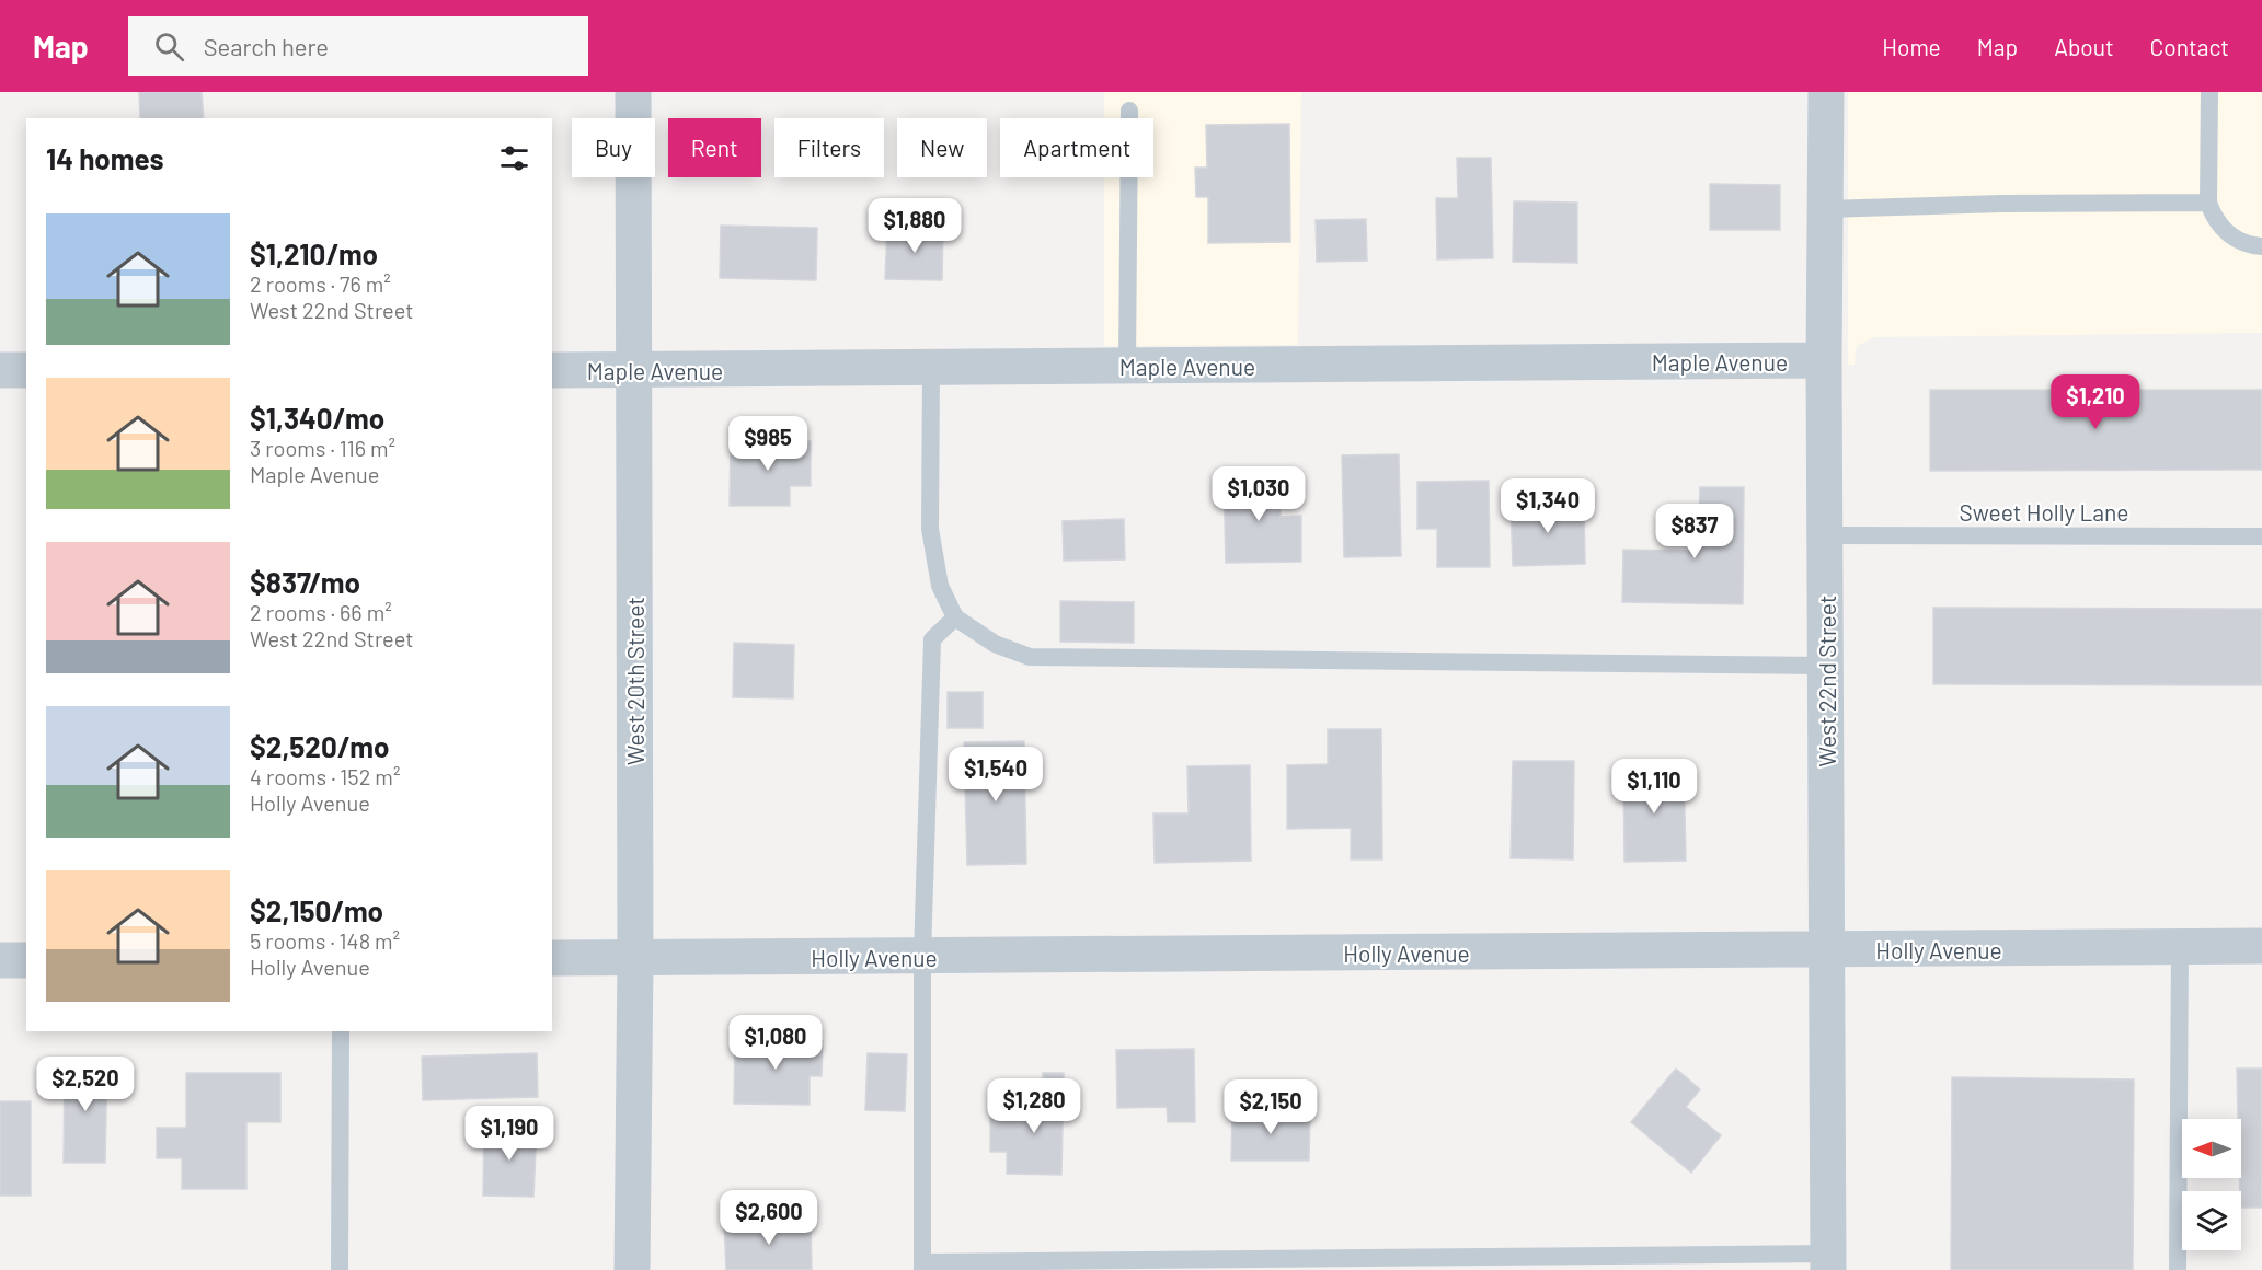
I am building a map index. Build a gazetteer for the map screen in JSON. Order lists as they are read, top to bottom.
{
  "streets": {
    "street": [
      "Maple Avenue",
      "West 20th Street",
      "West 22nd Street",
      "Holly Avenue"
    ],
    "lane": ["Sweet Holly Lane"]
  },
  "crossings": [
    ["Maple Avenue", "West 20th Street"],
    ["Maple Avenue", "West 22nd Street"],
    ["Sweet Holly Lane", "West 22nd Street"],
    ["West 20th Street", "Holly Avenue"],
    ["West 22nd Street", "Holly Avenue"]
  ],
  "north": "left",
  "page": {
    "header": "Map",
    "search": "Search here",
    "nav": [
      "Home",
      "Map",
      "About",
      "Contact"
    ],
    "chip": [
      "Buy",
      "Rent",
      "Filters",
      "New",
      "Apartment"
    ],
    "heading": "14 homes",
    "list": [
      {
        "name": "$1,210/mo",
        "note": "2 rooms · 76 m² · West 22nd Street"
      },
      {
        "name": "$1,340/mo",
        "note": "3 rooms · 116 m² · Maple Avenue"
      },
      {
        "name": "$837/mo",
        "note": "2 rooms · 66 m² · West 22nd Street"
      },
      {
        "name": "$2,520/mo",
        "note": "4 rooms · 152 m² · Holly Avenue"
      },
      {
        "name": "$2,150/mo",
        "note": "5 rooms · 148 m² · Holly Avenue"
      }
    ],
    "price": [
      "$1,880",
      "$1,210",
      "$985",
      "$1,030",
      "$1,340",
      "$837",
      "$1,540",
      "$1,110",
      "$1,080",
      "$2,520",
      "$1,280",
      "$2,150",
      "$1,190",
      "$2,600"
    ]
  }
}
